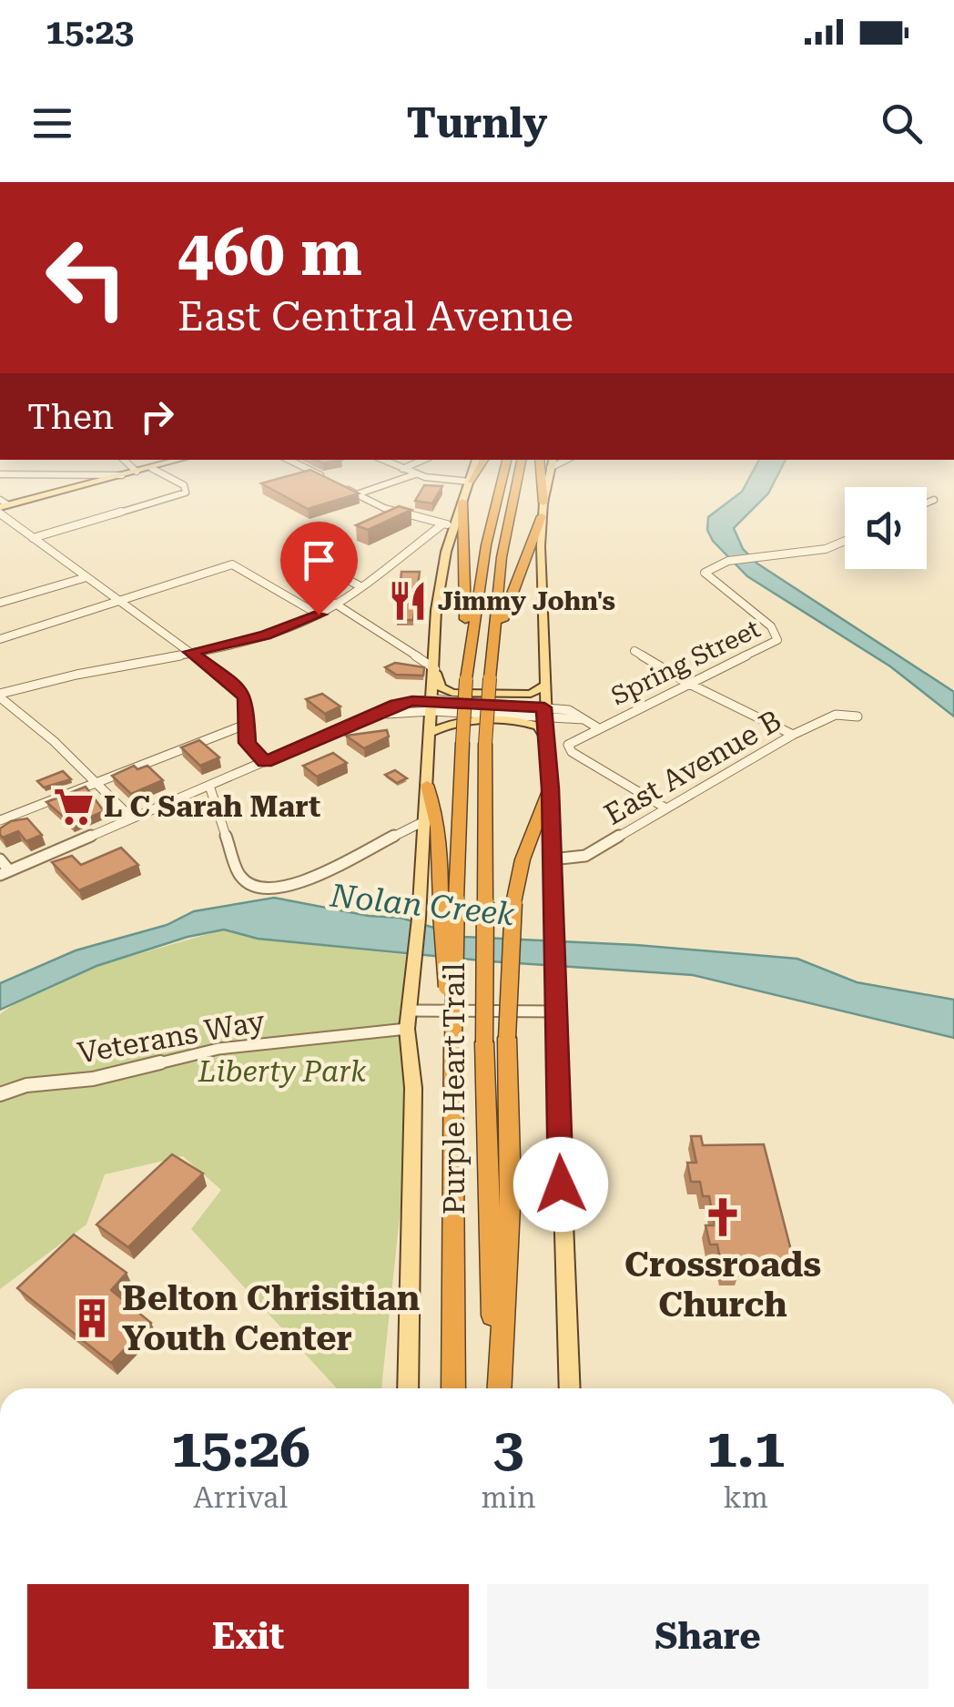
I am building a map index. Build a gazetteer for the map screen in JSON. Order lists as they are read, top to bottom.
{
  "streets": {
    "highway": ["Purple Heart Trail"],
    "street": ["Spring Street", "East Avenue B", "Veterans Way"]
  },
  "crossings": [
    ["Spring Street", "East Avenue B"]
  ],
  "water": ["Nolan Creek"],
  "parks": ["Liberty Park"],
  "places": {
    "restaurant": ["Jimmy John's"],
    "supermarket": ["L C Sarah Mart"],
    "church": ["Crossroads Church"],
    "building": ["Belton Chrisitian Youth Center"]
  },
  "page": {
    "status": "15:23",
    "header": "Turnly",
    "turn": ["460 m", "East Central Avenue"],
    "then": "Then",
    "eta": [
      "15:26",
      "Arrival",
      "3",
      "min",
      "1.1",
      "km"
    ],
    "buttons": ["Exit", "Share"]
  }
}
